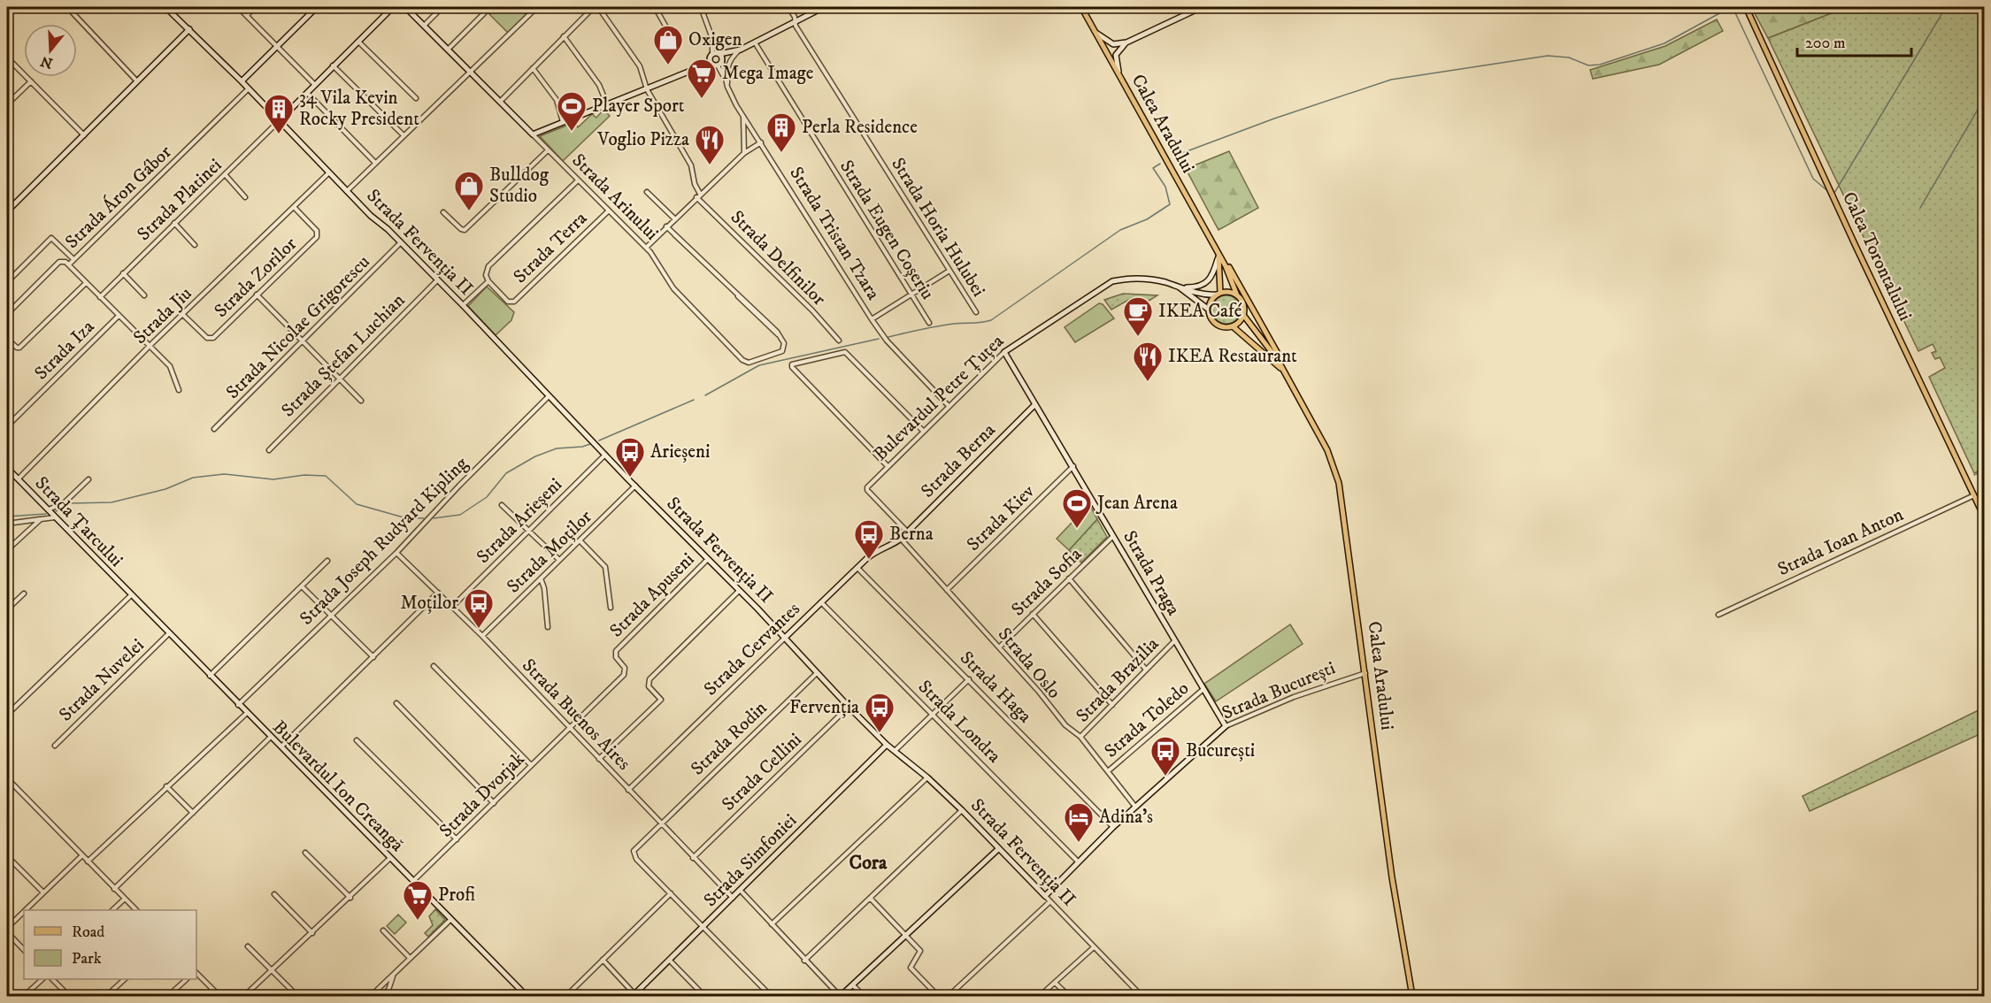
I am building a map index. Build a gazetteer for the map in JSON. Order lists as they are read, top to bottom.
{
  "streets": {
    "main road": ["Calea Aradului", "Calea Torontalului"],
    "street": [
      "Strada Áron Gábor",
      "Strada Arinului",
      "Strada Platinei",
      "Strada Horia Hulubei",
      "Strada Eugen Coșeriu",
      "Strada Tristan Tzara",
      "Strada Fervenția II",
      "Strada Terra",
      "Strada Delfinilor",
      "Strada Zorilor",
      "Strada Jiu",
      "Strada Nicolae Grigorescu",
      "Strada Iza",
      "Strada Ștefan Luchian",
      "Bulevardul Petre Țuțea",
      "Strada Berna",
      "Strada Kiev",
      "Strada Arieșeni",
      "Strada Țarcului",
      "Strada Joseph Rudyard Kipling",
      "Strada Ioan Anton",
      "Strada Moților",
      "Strada Praga",
      "Strada Sofia",
      "Strada Apuseni",
      "Strada Cervantes",
      "Strada Oslo",
      "Strada Nuvelei",
      "Strada Brazilia",
      "Strada Haga",
      "Strada București",
      "Strada Buenos Aires",
      "Strada Toledo",
      "Strada Londra",
      "Strada Rodin",
      "Strada Cellini",
      "Bulevardul Ion Creangă",
      "Strada Dvorjak",
      "Strada Simfoniei"
    ]
  },
  "crossings": [
    ["Calea Aradului", "Bulevardul Petre Țuțea"],
    ["Calea Aradului", "Strada București"],
    ["Strada Áron Gábor", "Strada Fervenția II"],
    ["Strada Arinului", "Strada Terra"],
    ["Strada Platinei", "Strada Fervenția II"],
    ["Strada Tristan Tzara", "Bulevardul Petre Țuțea"],
    ["Strada Fervenția II", "Strada Terra"],
    ["Strada Fervenția II", "Strada Jiu"],
    ["Strada Fervenția II", "Strada Nicolae Grigorescu"],
    ["Strada Fervenția II", "Strada Ștefan Luchian"],
    ["Strada Fervenția II", "Strada Arieșeni"],
    ["Strada Fervenția II", "Strada Joseph Rudyard Kipling"],
    ["Strada Fervenția II", "Strada Moților"],
    ["Strada Fervenția II", "Strada Apuseni"],
    ["Strada Fervenția II", "Strada Cervantes"],
    ["Strada Fervenția II", "Strada București"],
    ["Strada Fervenția II", "Strada Rodin"],
    ["Strada Fervenția II", "Strada Cellini"],
    ["Strada Fervenția II", "Strada Simfoniei"],
    ["Calea Torontalului", "Strada Ioan Anton"],
    ["Strada Zorilor", "Strada Jiu"],
    ["Strada Jiu", "Strada Țarcului"],
    ["Bulevardul Petre Țuțea", "Strada Berna"],
    ["Bulevardul Petre Țuțea", "Strada Praga"],
    ["Strada Berna", "Strada Praga"],
    ["Strada Berna", "Strada Cervantes"],
    ["Strada Berna", "Strada Oslo"],
    ["Strada Kiev", "Strada Praga"],
    ["Strada Kiev", "Strada Oslo"],
    ["Strada Arieșeni", "Strada Buenos Aires"],
    ["Strada Țarcului", "Bulevardul Ion Creangă"],
    ["Strada Joseph Rudyard Kipling", "Strada Buenos Aires"],
    ["Strada Joseph Rudyard Kipling", "Bulevardul Ion Creangă"],
    ["Strada Moților", "Strada Buenos Aires"],
    ["Strada Praga", "Strada Sofia"],
    ["Strada Praga", "Strada Brazilia"],
    ["Strada Praga", "Strada București"],
    ["Strada Praga", "Strada Toledo"],
    ["Strada Sofia", "Strada Oslo"],
    ["Strada Apuseni", "Strada Dvorjak"],
    ["Strada Cervantes", "Strada Oslo"],
    ["Strada Cervantes", "Strada Haga"],
    ["Strada Cervantes", "Strada Buenos Aires"],
    ["Strada Cervantes", "Strada Londra"],
    ["Strada Oslo", "Strada Brazilia"],
    ["Strada Oslo", "Strada București"],
    ["Strada Oslo", "Strada Toledo"],
    ["Strada Nuvelei", "Bulevardul Ion Creangă"],
    ["Strada Haga", "Strada București"],
    ["Strada București", "Strada Londra"],
    ["Strada Buenos Aires", "Strada Rodin"],
    ["Strada Buenos Aires", "Strada Cellini"],
    ["Strada Buenos Aires", "Strada Dvorjak"],
    ["Strada Buenos Aires", "Strada Simfoniei"],
    ["Bulevardul Ion Creangă", "Strada Dvorjak"]
  ],
  "districts": ["Cora"],
  "places": {
    "shop": ["Oxigen", "Bulldog Studio"],
    "supermarket": ["Mega Image", "Profi"],
    "sports": ["Player Sport", "Jean Arena"],
    "building": ["34 Vila Kevin Rocky President", "Perla Residence"],
    "restaurant": ["Voglio Pizza", "IKEA Restaurant"],
    "cafe": ["IKEA Café"],
    "bus stop": [
      "Arieșeni",
      "Berna",
      "Moților",
      "Fervenția",
      "București"
    ],
    "hotel": ["Adina's"]
  },
  "legend": ["Road", "Park"],
  "scale_bar": "200 m",
  "north": "bottom"
}
